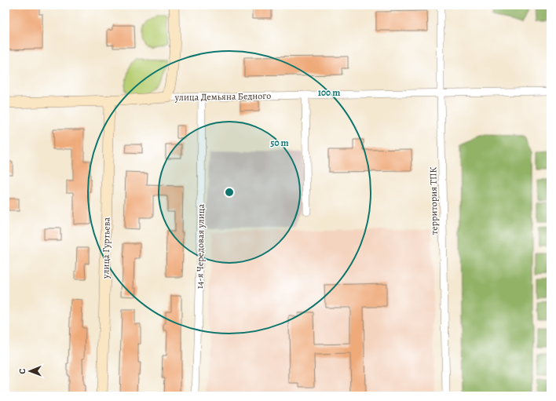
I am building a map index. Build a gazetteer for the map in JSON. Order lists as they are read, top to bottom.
{
  "streets": {
    "main road": ["улица Демьяна Бедного", "улица Гуртьева"],
    "street": ["территория ТПК", "14-я Чередовая улица"]
  },
  "crossings": [
    ["улица Демьяна Бедного", "территория ТПК"],
    ["улица Демьяна Бедного", "14-я Чередовая улица"],
    ["улица Демьяна Бедного", "улица Гуртьева"]
  ],
  "north": "left",
  "rings": ["100 m", "50 m"]
}
